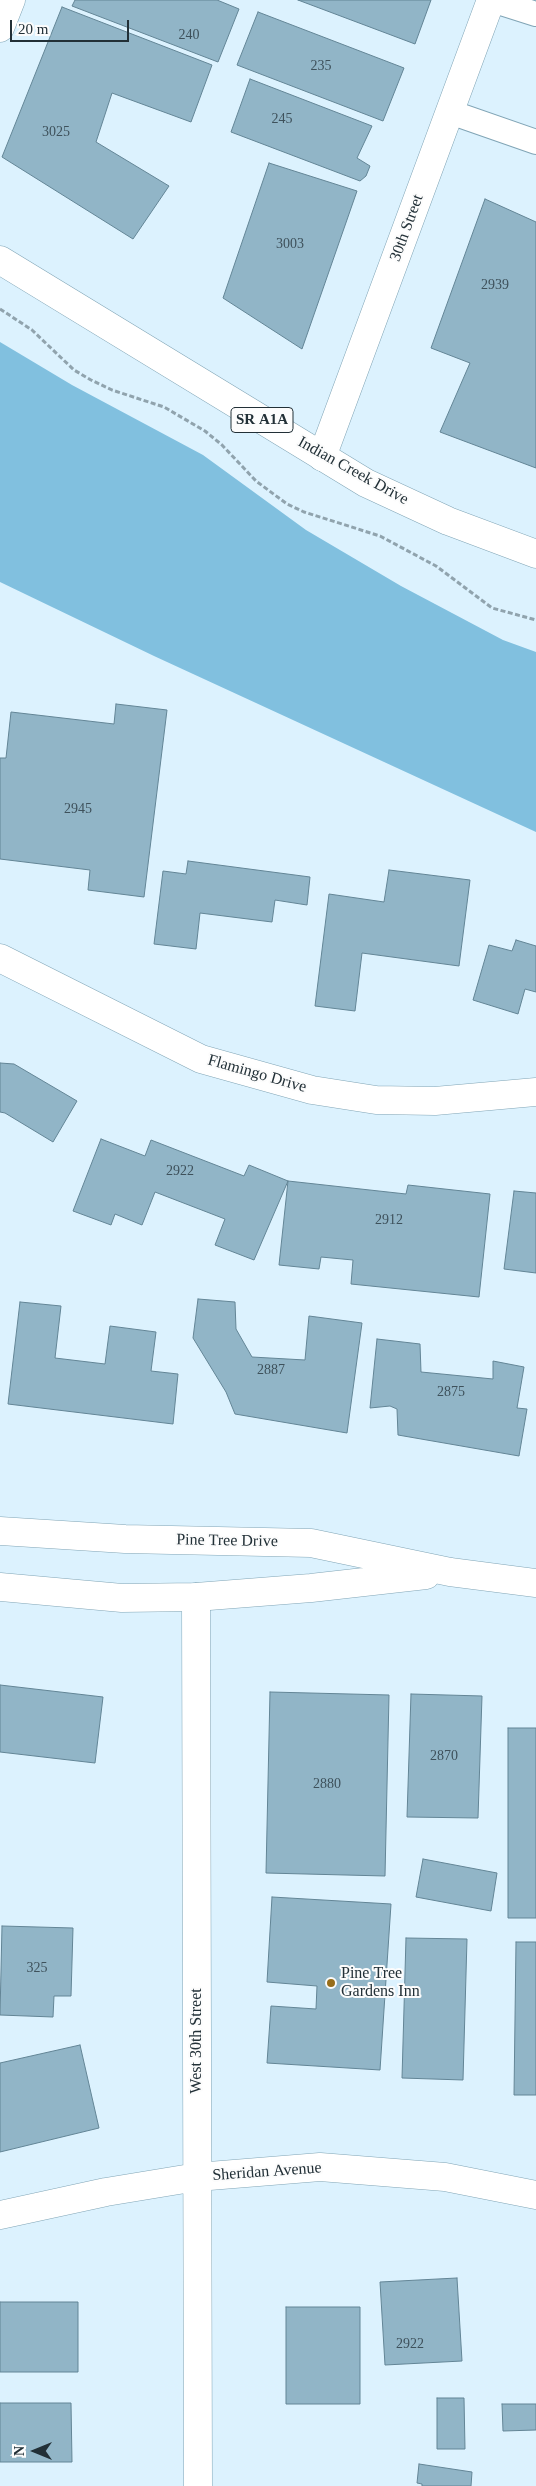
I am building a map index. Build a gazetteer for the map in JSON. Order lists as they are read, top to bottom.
{
  "streets": {
    "street": [
      "30th Street",
      "SR A1A",
      "Indian Creek Drive",
      "Flamingo Drive",
      "Pine Tree Drive",
      "West 30th Street",
      "Sheridan Avenue"
    ]
  },
  "crossings": [
    ["30th Street", "Indian Creek Drive"],
    ["Pine Tree Drive", "West 30th Street"],
    ["West 30th Street", "Sheridan Avenue"]
  ],
  "places": ["Pine Tree Gardens Inn"],
  "house_numbers": [
    "240",
    "235",
    "245",
    "3025",
    "3003",
    "2939",
    "2945",
    "2922",
    "2912",
    "2887",
    "2875",
    "2870",
    "2880",
    "325",
    "2922"
  ],
  "scale_bar": "20 m",
  "north": "left"
}
